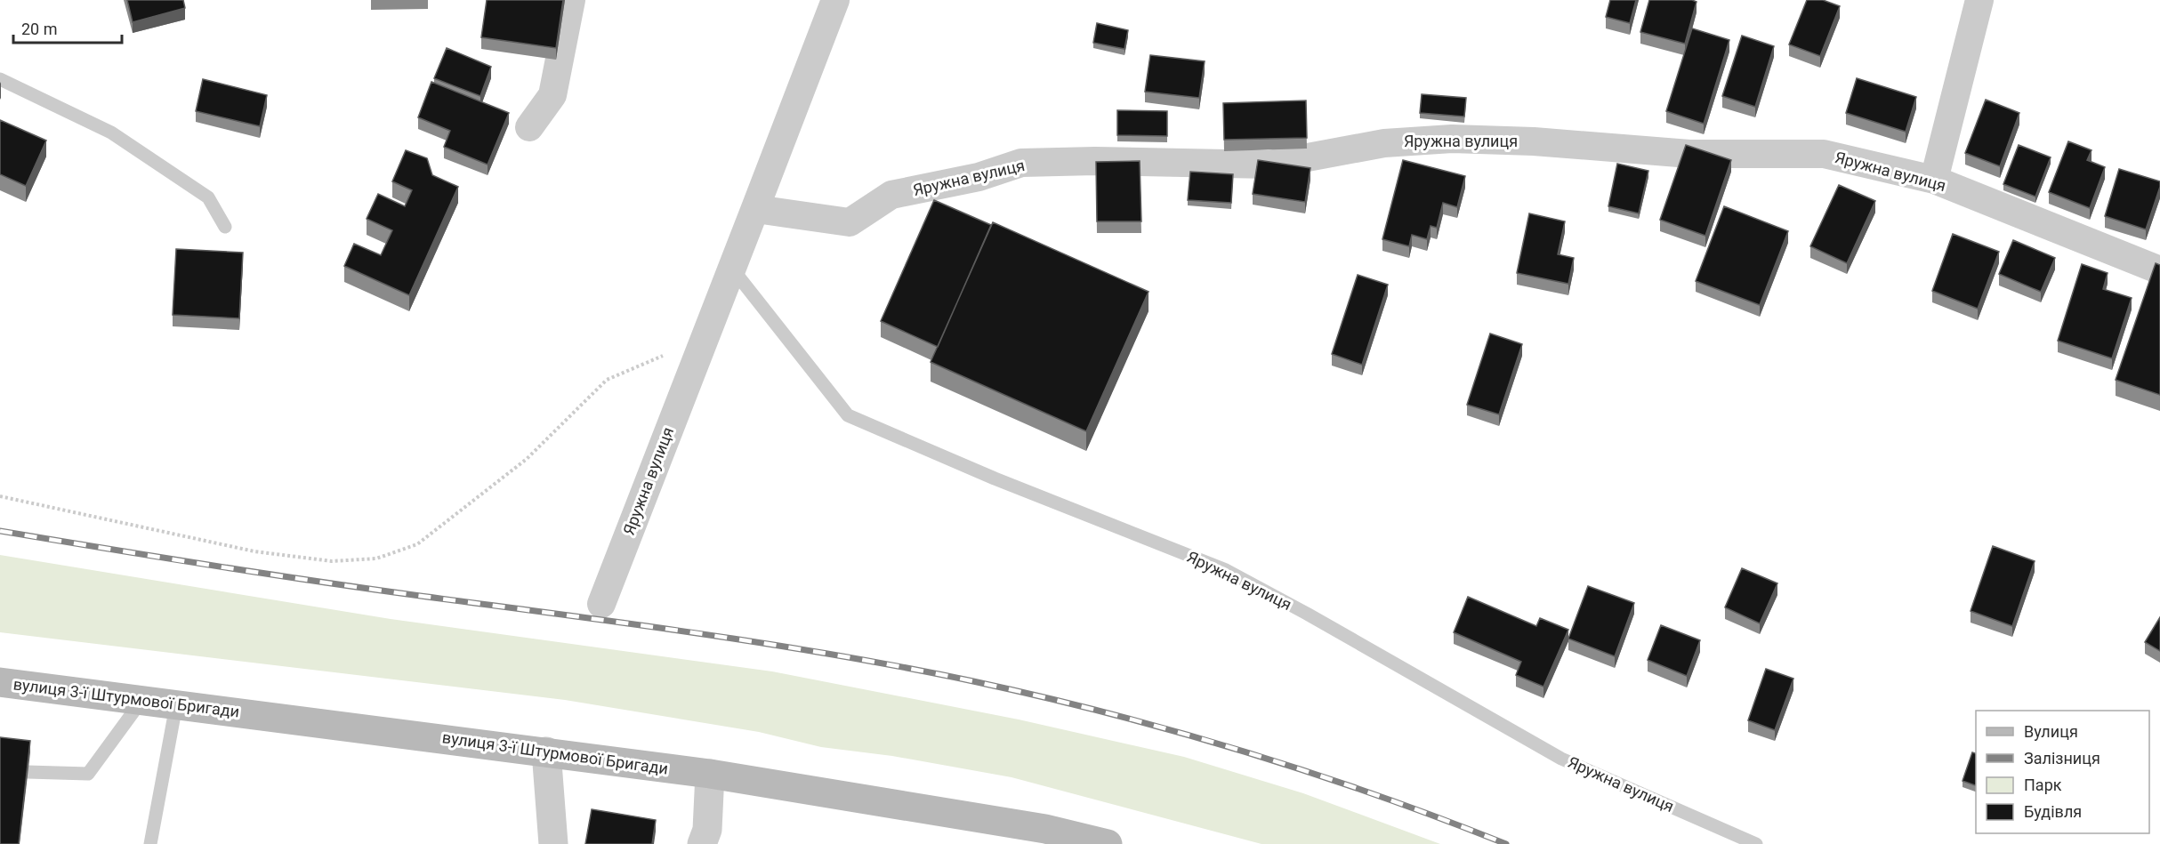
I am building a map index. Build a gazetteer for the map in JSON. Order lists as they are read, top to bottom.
{
  "streets": {
    "main road": ["вулиця 3-ї Штурмової Бригади"],
    "street": ["Яружна вулиця"]
  },
  "legend": [
    "Вулиця",
    "Залізниця",
    "Парк",
    "Будівля"
  ],
  "scale_bar": "20 m"
}
